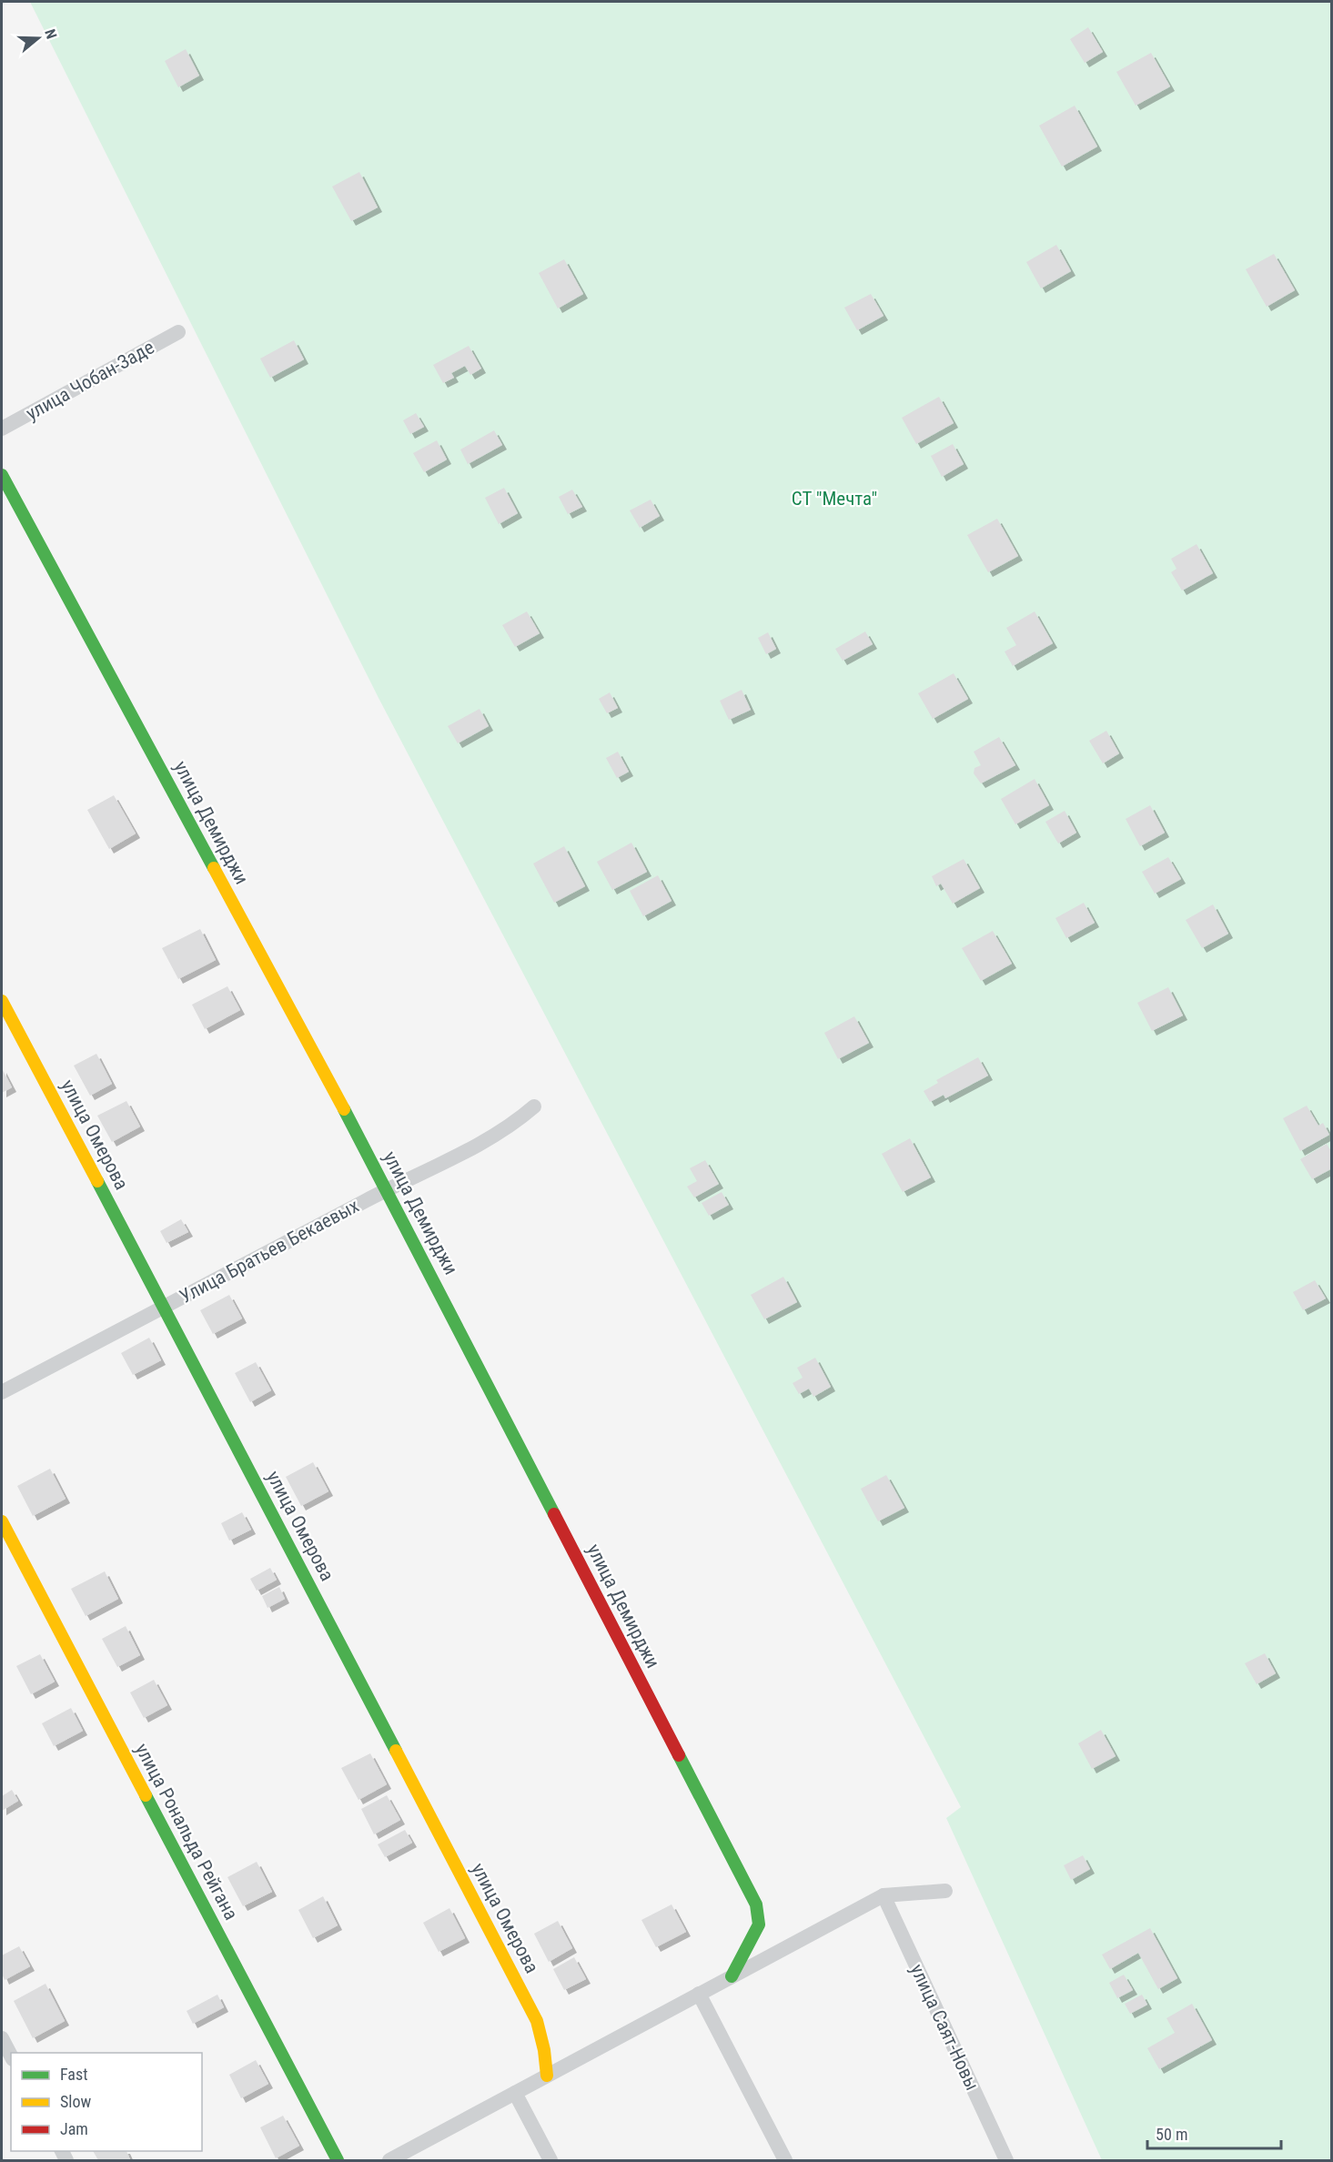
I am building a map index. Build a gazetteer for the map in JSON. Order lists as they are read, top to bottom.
{
  "streets": {
    "street": [
      "улица Чобан-Заде",
      "улица Демирджи",
      "улица Омерова",
      "Улица Братьев Бекаевых",
      "улица Рональда Рейгана",
      "улица Саят-Новы"
    ]
  },
  "crossings": [
    ["улица Демирджи", "Улица Братьев Бекаевых"],
    ["улица Омерова", "Улица Братьев Бекаевых"]
  ],
  "parks": ["СТ \"Мечта\""],
  "legend": ["Fast", "Slow", "Jam"],
  "scale_bar": "50 m",
  "north": "right"
}
